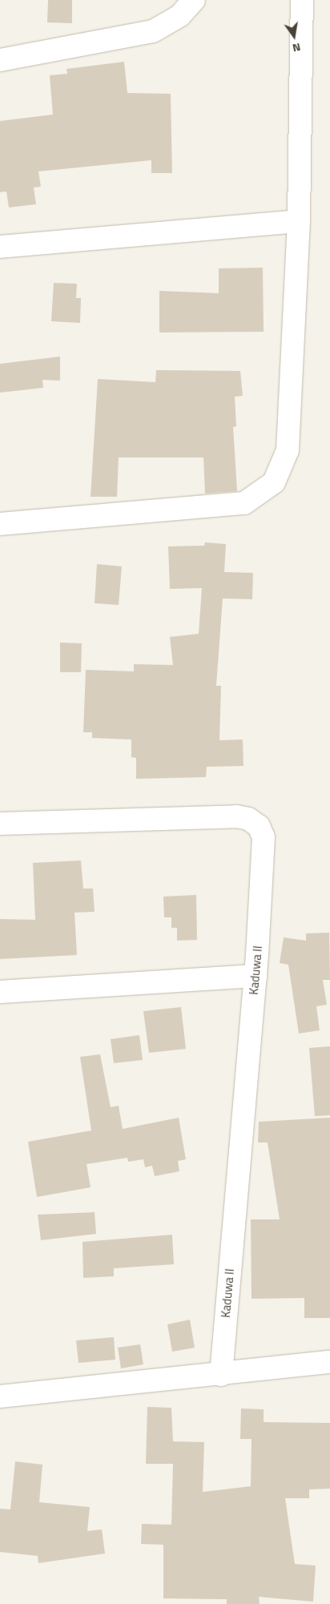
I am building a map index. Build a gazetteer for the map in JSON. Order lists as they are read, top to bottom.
{
  "streets": {
    "street": ["Kaduwa II"]
  },
  "north": "bottom"
}
